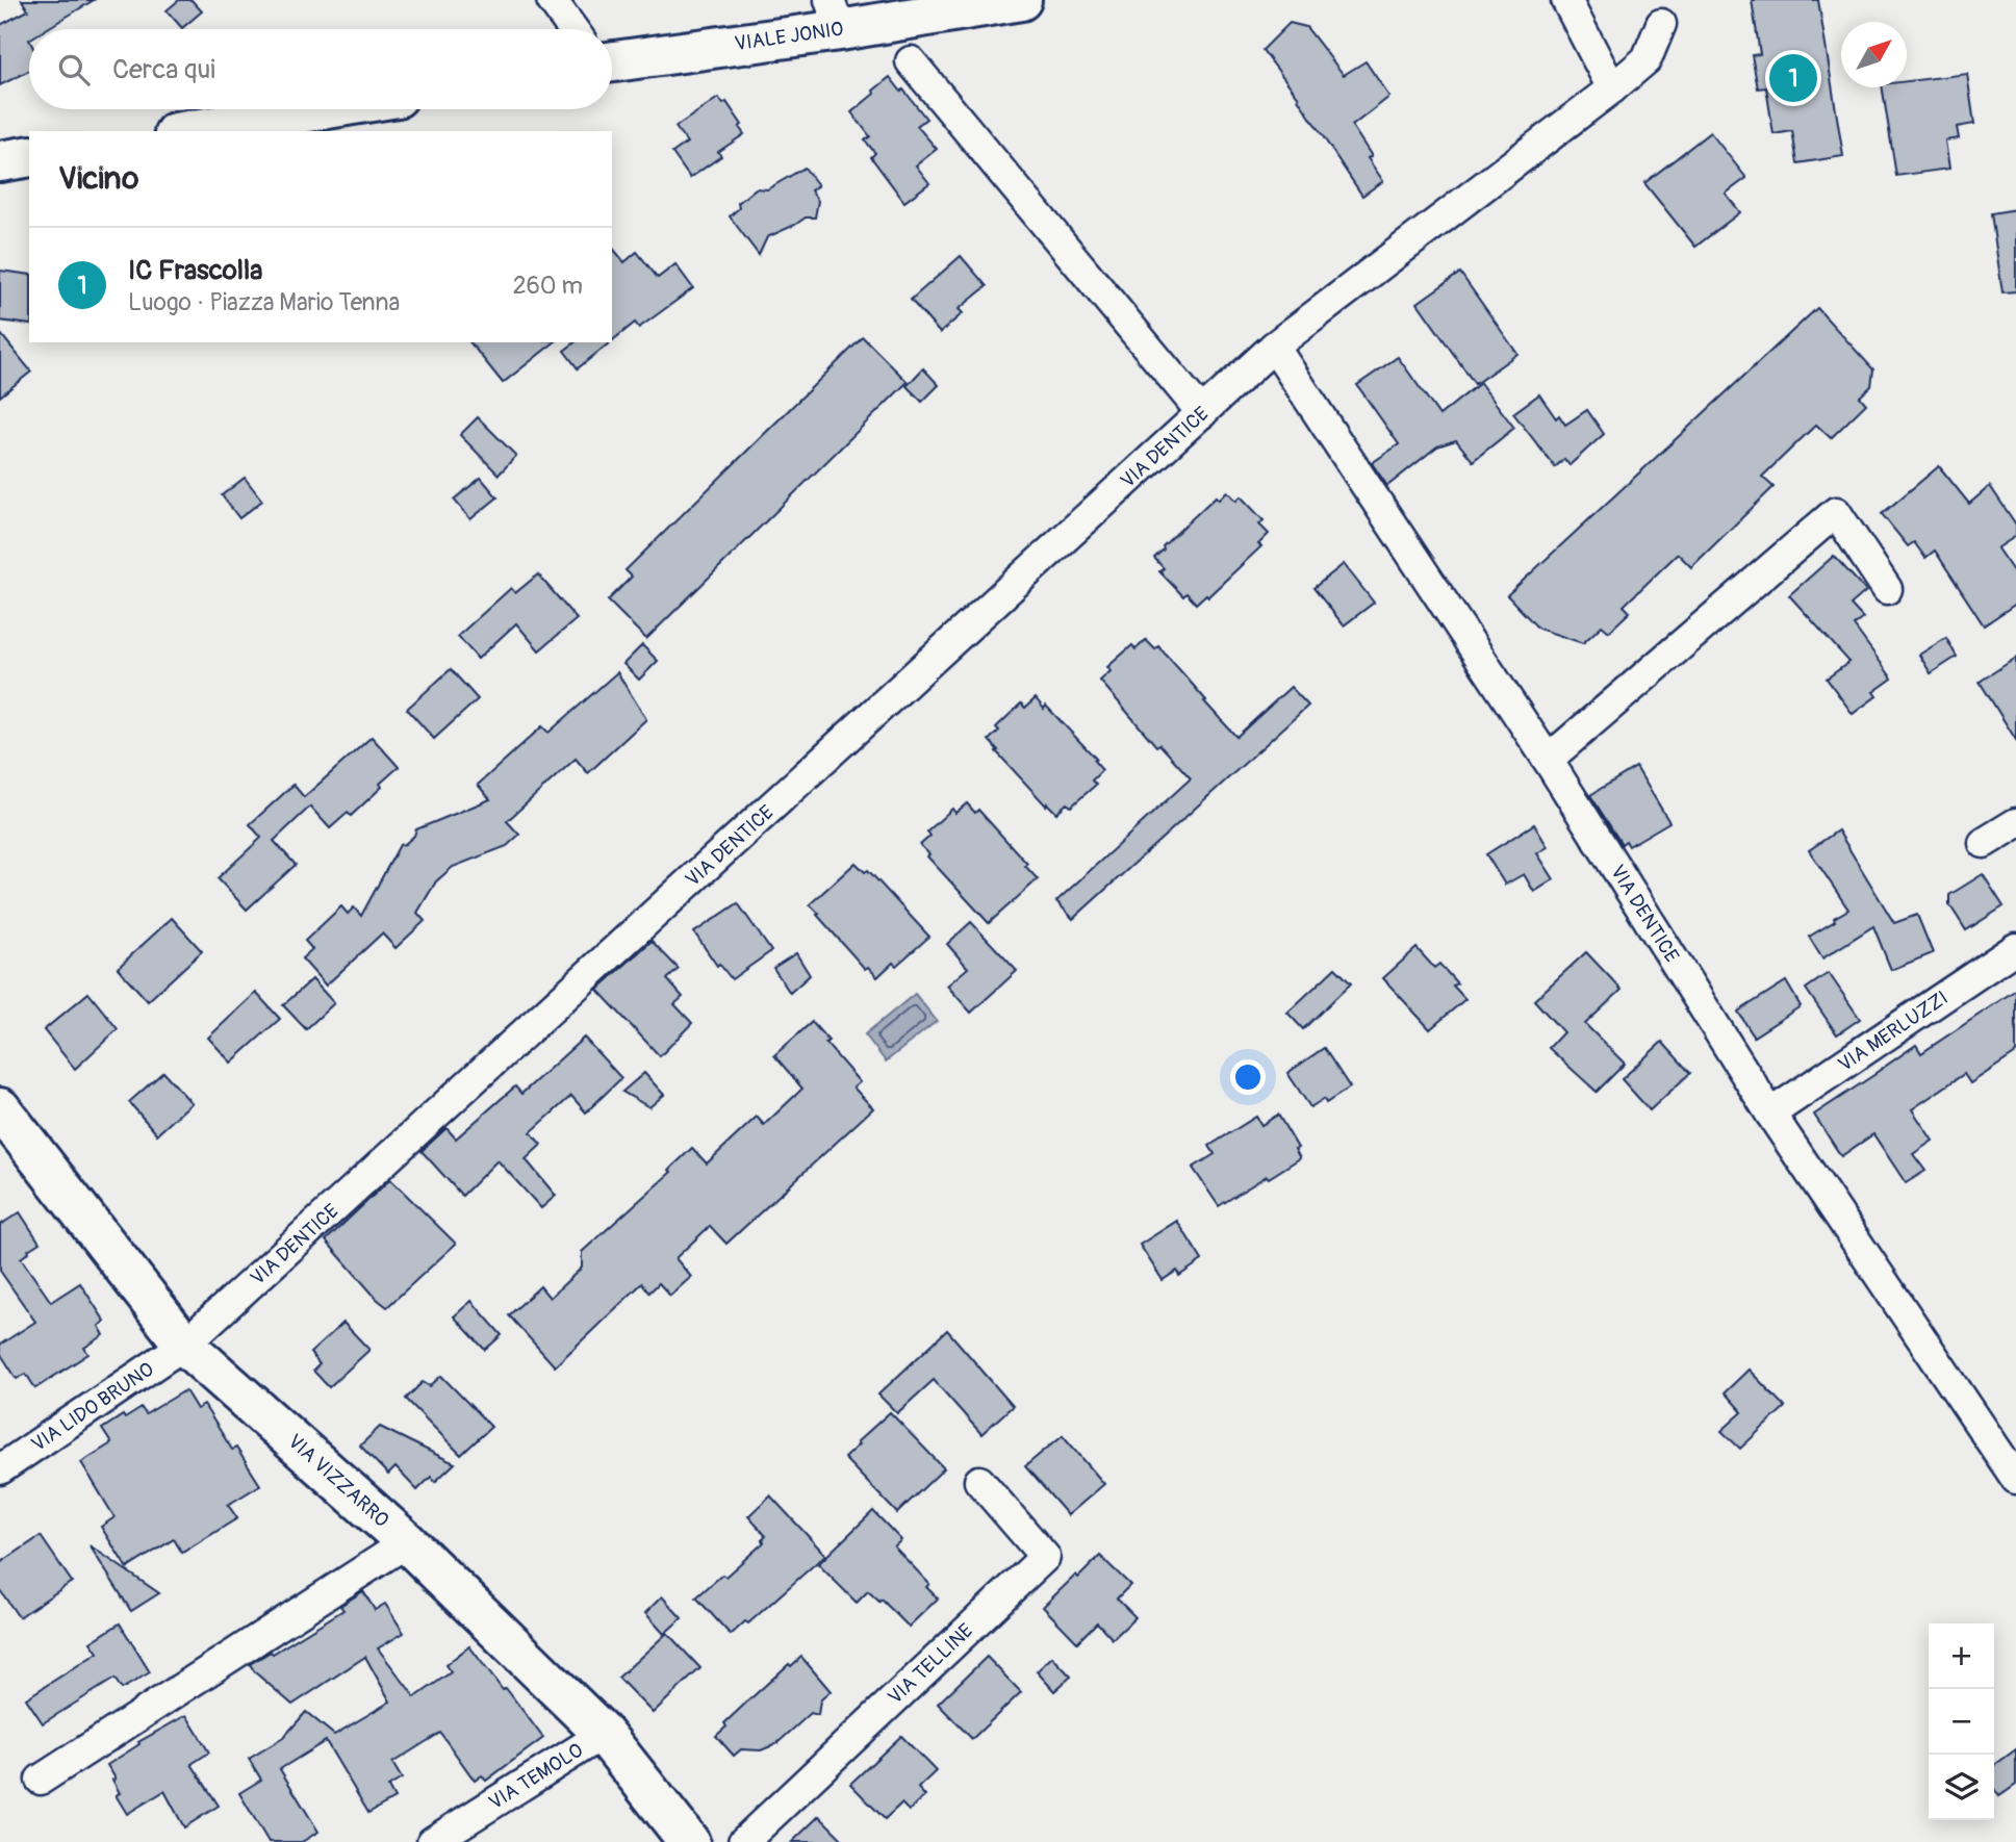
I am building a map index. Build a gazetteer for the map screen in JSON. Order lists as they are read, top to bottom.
{
  "streets": {
    "street": [
      "VIALE JONIO",
      "VIA DENTICE",
      "VIA MERLUZZI",
      "VIA LIDO BRUNO",
      "VIA VIZZARRO",
      "VIA TELLINE",
      "VIA TEMOLO"
    ]
  },
  "crossings": [
    ["VIA DENTICE", "VIA MERLUZZI"],
    ["VIA DENTICE", "VIA LIDO BRUNO"],
    ["VIA DENTICE", "VIA VIZZARRO"],
    ["VIA LIDO BRUNO", "VIA VIZZARRO"],
    ["VIA VIZZARRO", "VIA TEMOLO"]
  ],
  "north": "top right",
  "page": {
    "search": "Cerca qui",
    "pins": "1",
    "heading": "Vicino",
    "list": [
      {
        "mark": "1",
        "name": "IC Frascolla",
        "note": "Luogo · Piazza Mario Tenna",
        "value": "260 m"
      }
    ],
    "map_buttons": ["+", "−"]
  }
}
